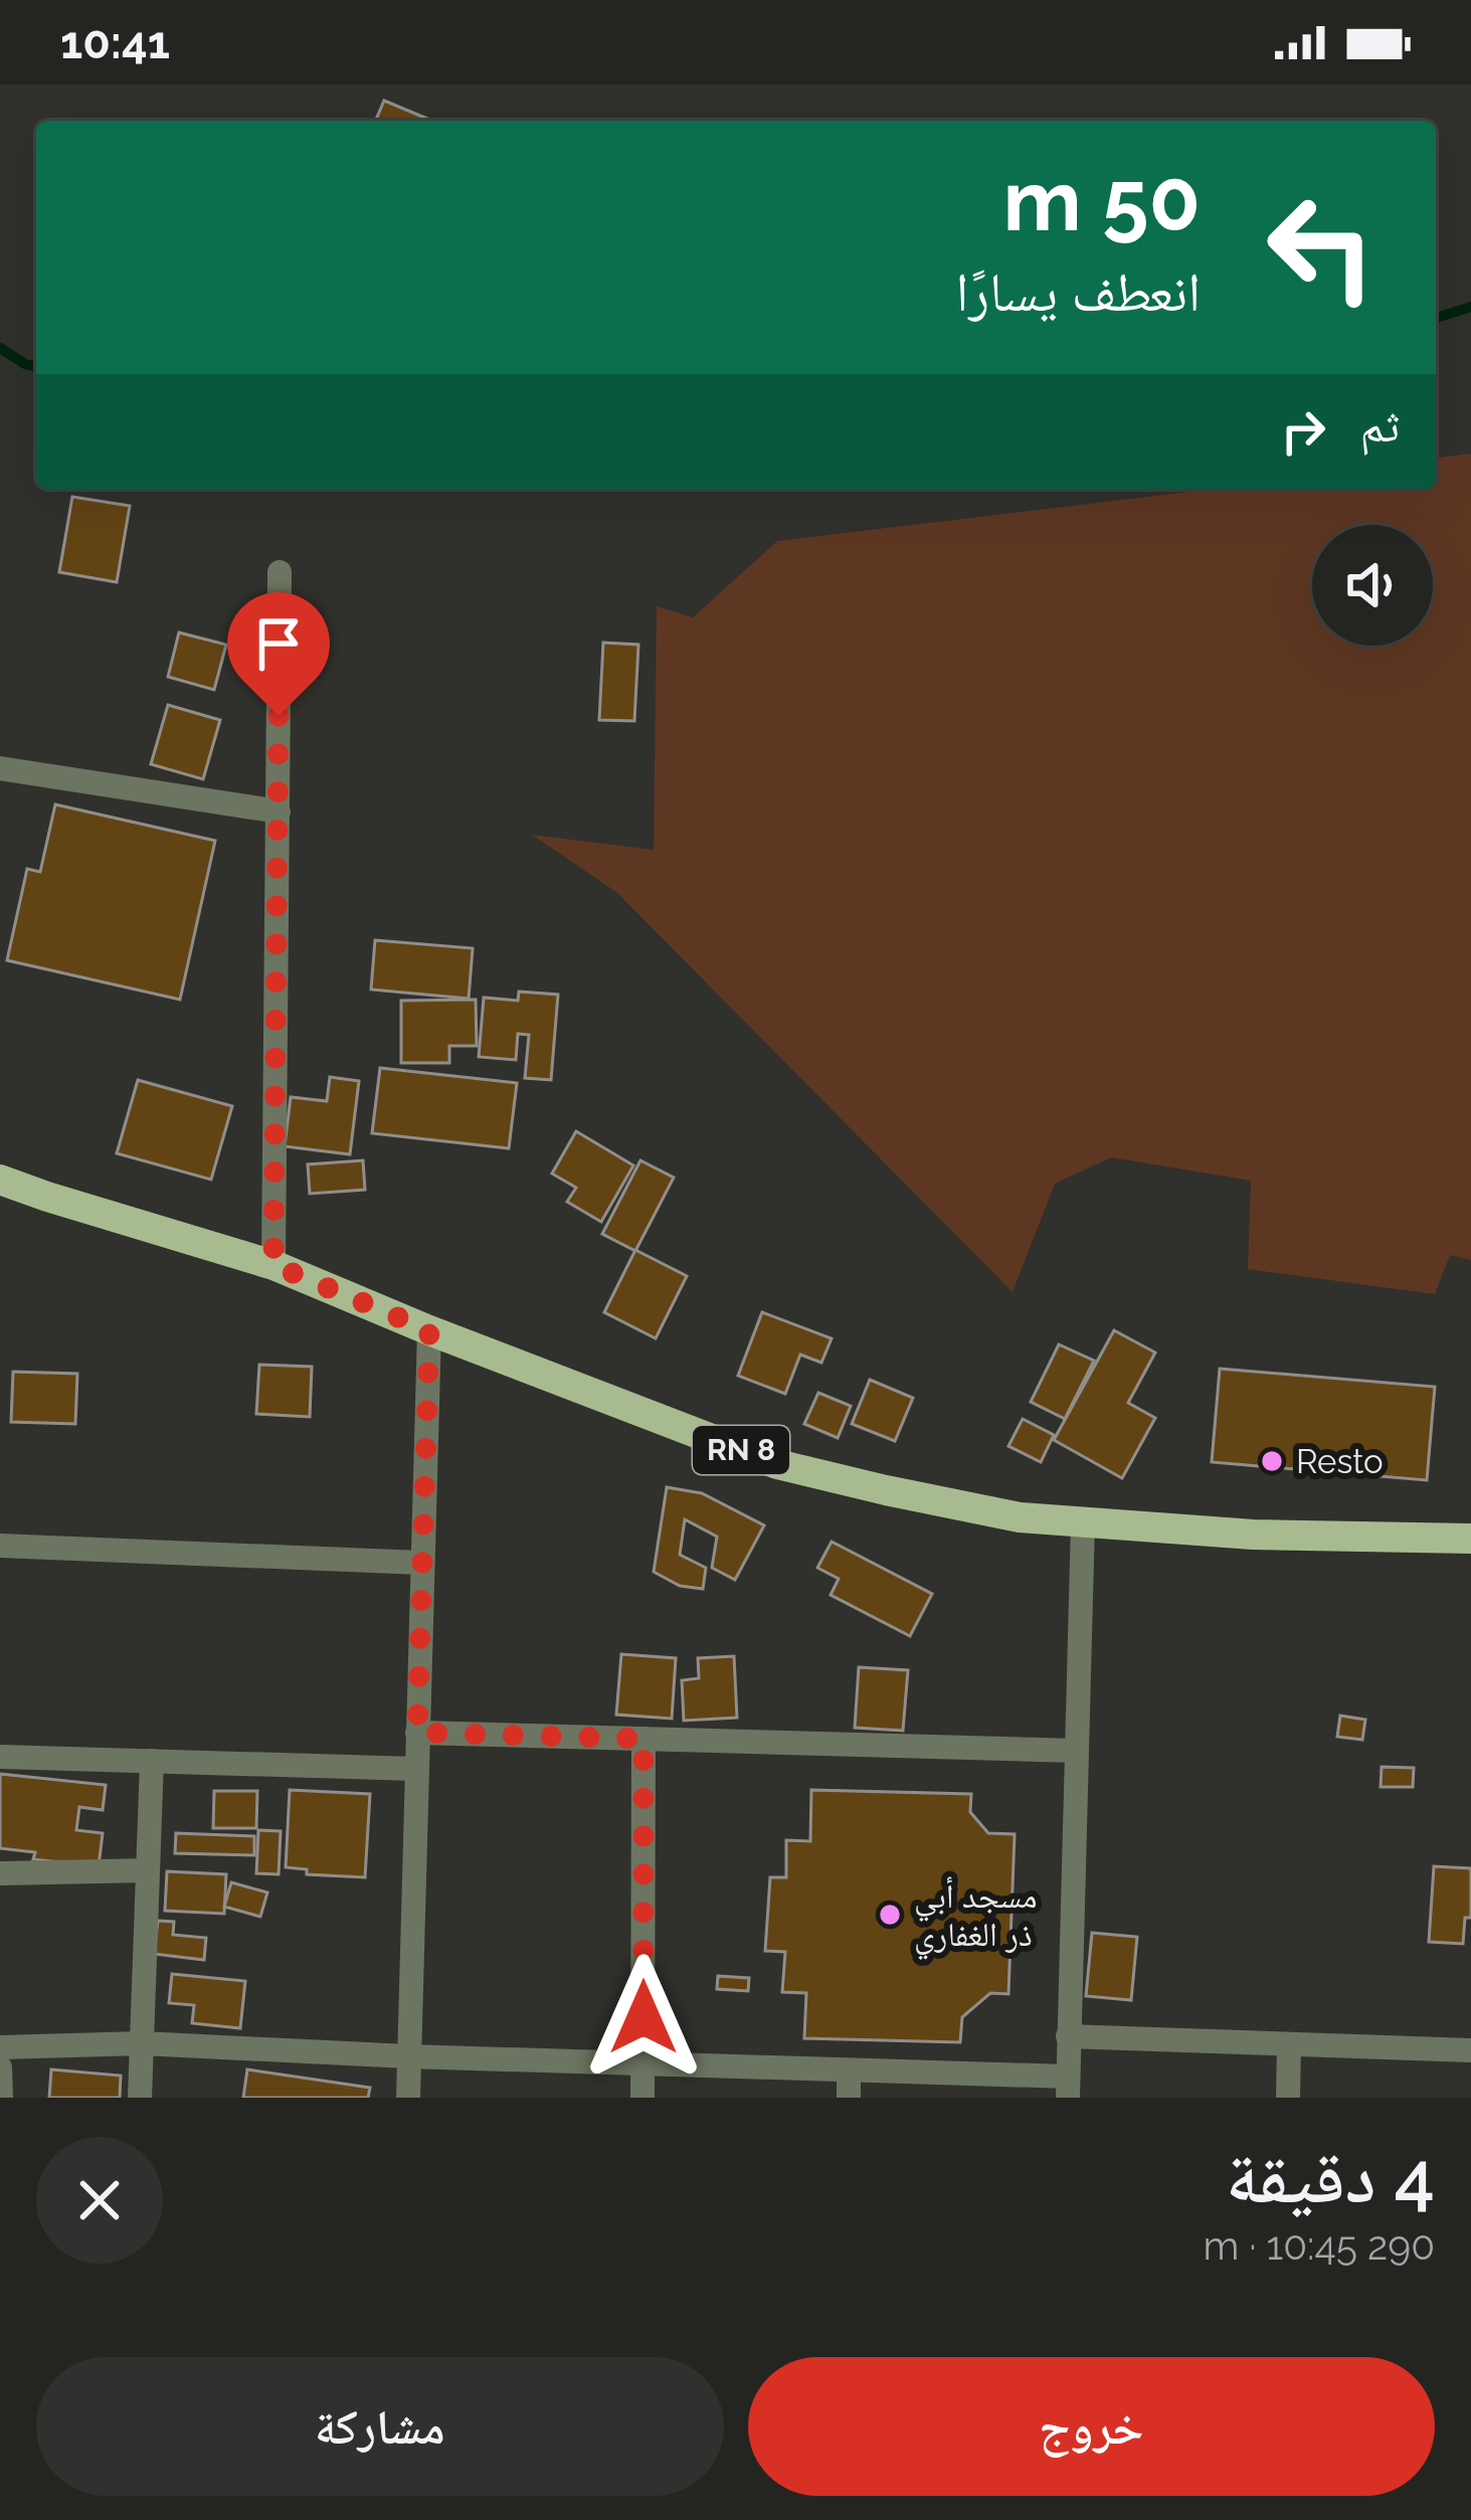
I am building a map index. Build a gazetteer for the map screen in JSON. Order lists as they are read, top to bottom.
{
  "streets": {
    "main road": ["RN 8"]
  },
  "places": ["Resto", "مسجد أبي ذر الغفاري"],
  "page": {
    "status": "10:41",
    "turn": ["50 m", "انعطف يسارًا"],
    "then": "ثم",
    "heading": ["4 دقيقة", "290 m · 10:45"],
    "buttons": ["خروج", "مشاركة"]
  }
}
